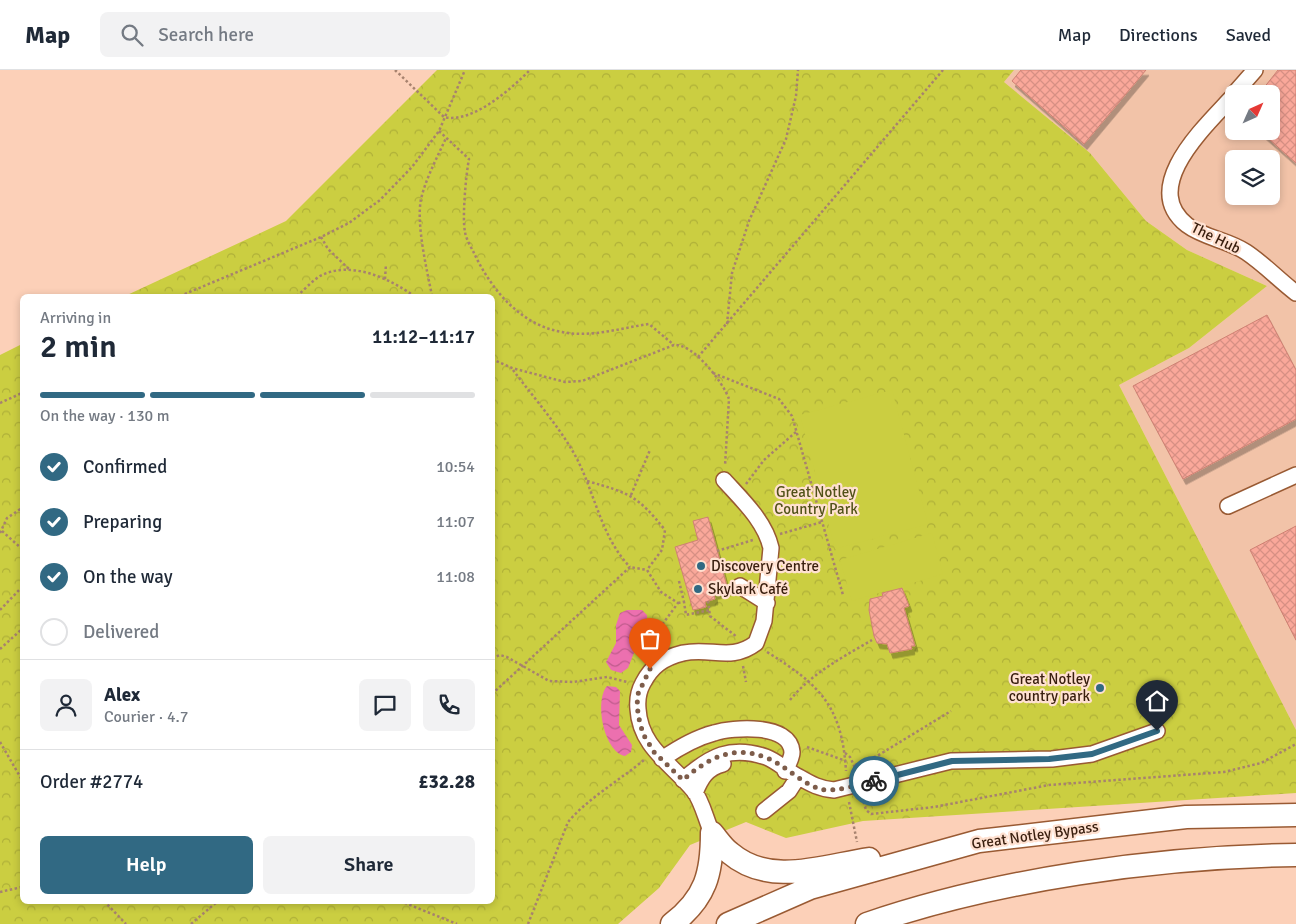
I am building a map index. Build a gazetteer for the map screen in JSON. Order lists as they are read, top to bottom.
{
  "streets": {
    "highway": ["Great Notley Bypass"],
    "street": ["The Hub"]
  },
  "parks": ["Great Notley Country Park"],
  "places": ["Discovery Centre", "Skylark Café", "Great Notley country park"],
  "north": "top right",
  "page": {
    "header": "Map",
    "search": "Search here",
    "nav": ["Map", "Directions", "Saved"],
    "heading": ["2 min", "Arriving in", "11:12–11:17"],
    "panel": [
      "Alex",
      "Courier · 4.7",
      "Order #2774",
      "£32.28"
    ],
    "bar": "On the way · 130 m",
    "list": [
      ["Confirmed", "10:54"],
      ["Preparing", "11:07"],
      ["On the way", "11:08"],
      "Delivered"
    ],
    "buttons": ["Help", "Share"]
  }
}
